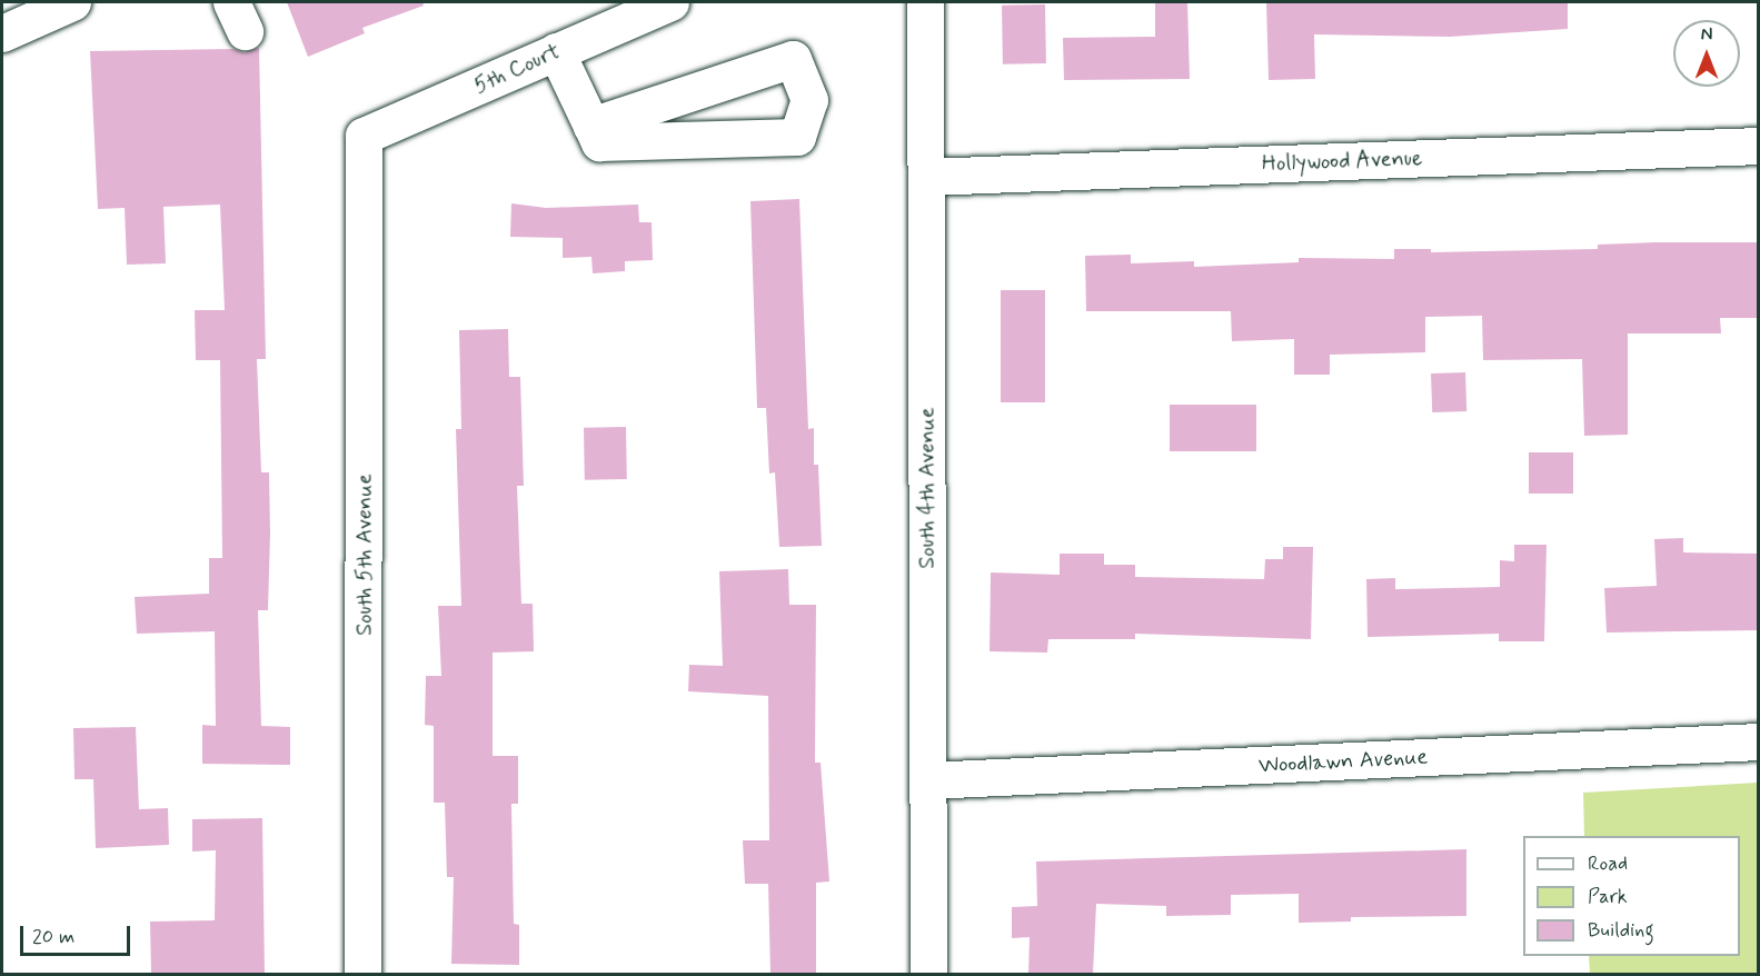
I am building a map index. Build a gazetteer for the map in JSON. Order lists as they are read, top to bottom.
{
  "streets": {
    "street": [
      "5th Court",
      "Hollywood Avenue",
      "South 4th Avenue",
      "South 5th Avenue",
      "Woodlawn Avenue"
    ]
  },
  "crossings": [
    ["5th Court", "South 5th Avenue"],
    ["Hollywood Avenue", "South 4th Avenue"],
    ["South 4th Avenue", "Woodlawn Avenue"]
  ],
  "legend": ["Road", "Park", "Building"],
  "scale_bar": "20 m",
  "north": "top"
}
